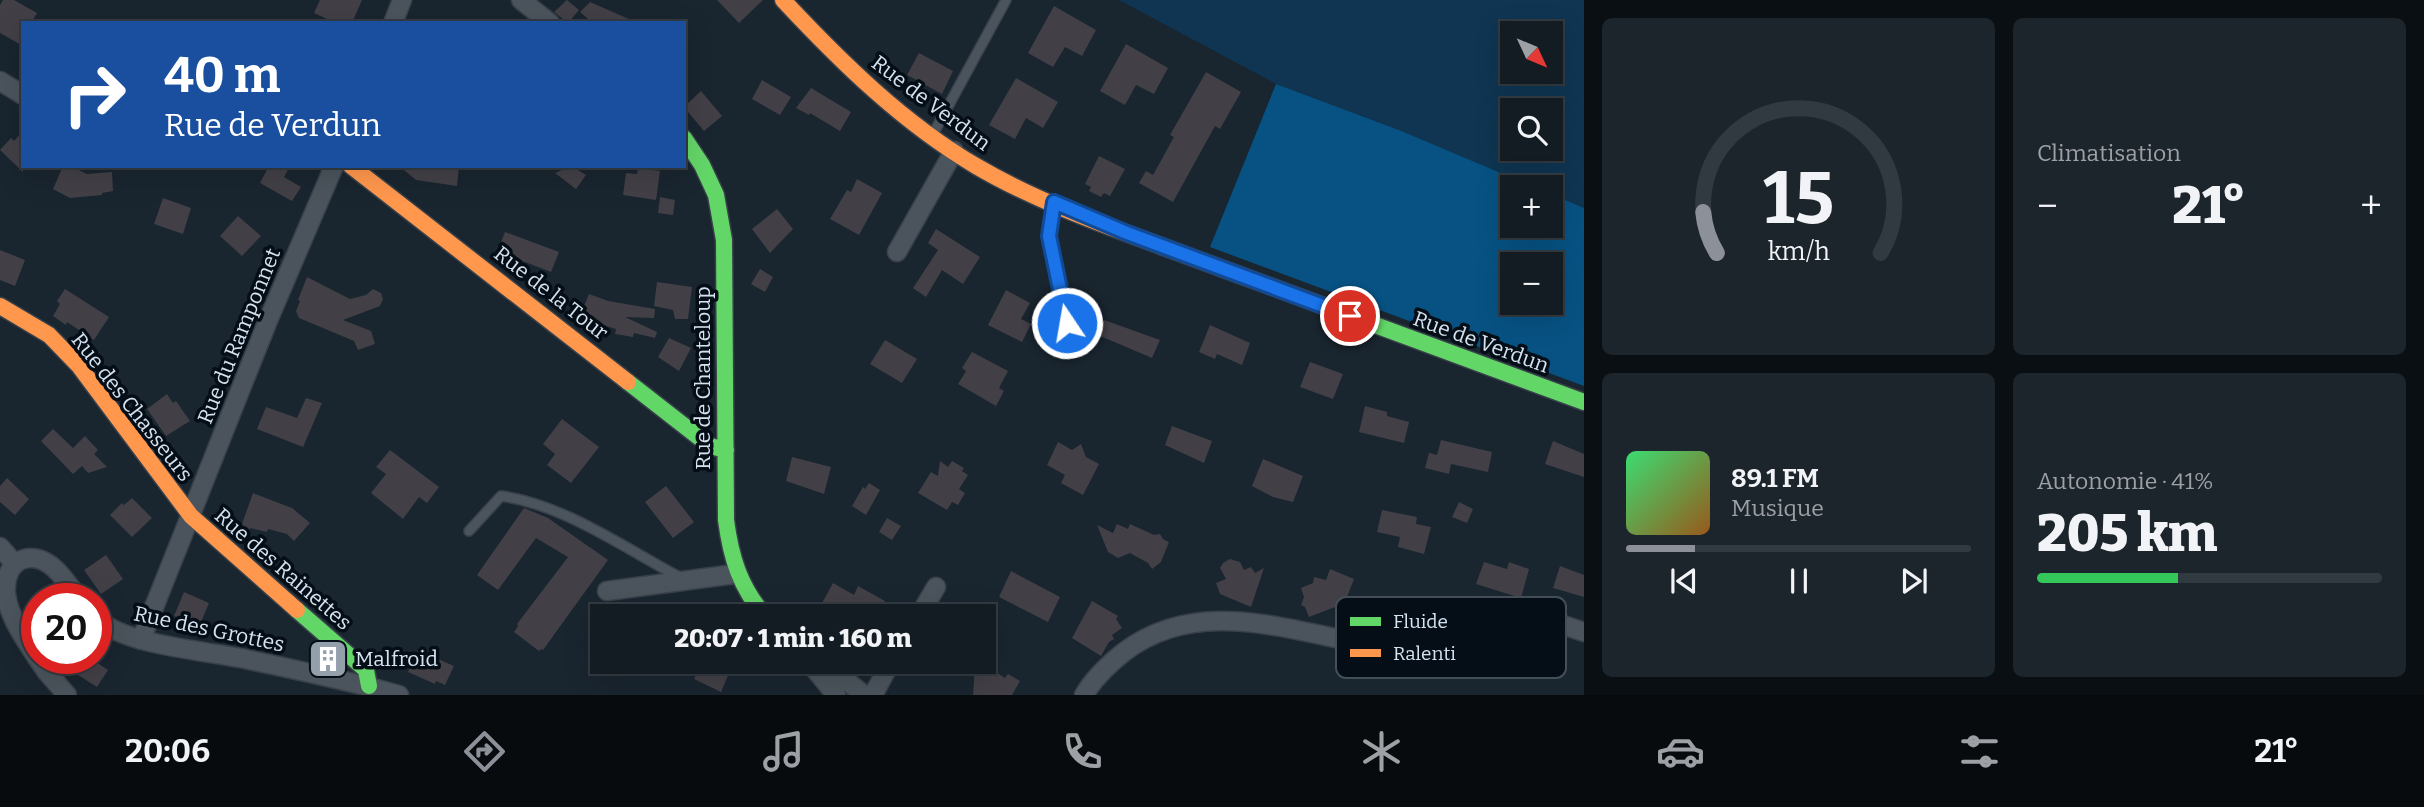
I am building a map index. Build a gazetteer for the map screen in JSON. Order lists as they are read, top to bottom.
{
  "streets": {
    "street": [
      "Rue de Verdun",
      "Rue de la Tour",
      "Rue du Ramponnet",
      "Rue de Chanteloup",
      "Rue des Chasseurs",
      "Rue des Rainettes",
      "Rue des Grottes"
    ]
  },
  "crossings": [
    ["Rue de la Tour", "Rue de Chanteloup"],
    ["Rue du Ramponnet", "Rue des Chasseurs"],
    ["Rue du Ramponnet", "Rue des Rainettes"],
    ["Rue du Ramponnet", "Rue des Grottes"],
    ["Rue des Chasseurs", "Rue des Rainettes"],
    ["Rue des Rainettes", "Rue des Grottes"]
  ],
  "places": {
    "building": ["Malfroid"]
  },
  "legend": ["Fluide", "Ralenti"],
  "north": "bottom right",
  "page": {
    "tile": [
      "Climatisation",
      ["Autonomie · 41%", "205 km"]
    ],
    "map_buttons": ["+", "−"],
    "turn": ["40 m", "Rue de Verdun"],
    "heat": ["−", "21°", "+"],
    "song": ["89.1 FM", "Musique"],
    "limit": "20",
    "trip": "20:07 · 1 min · 160 m",
    "tabs": ["20:06", "21°"],
    "gauge": ["15", "km/h"]
  }
}
